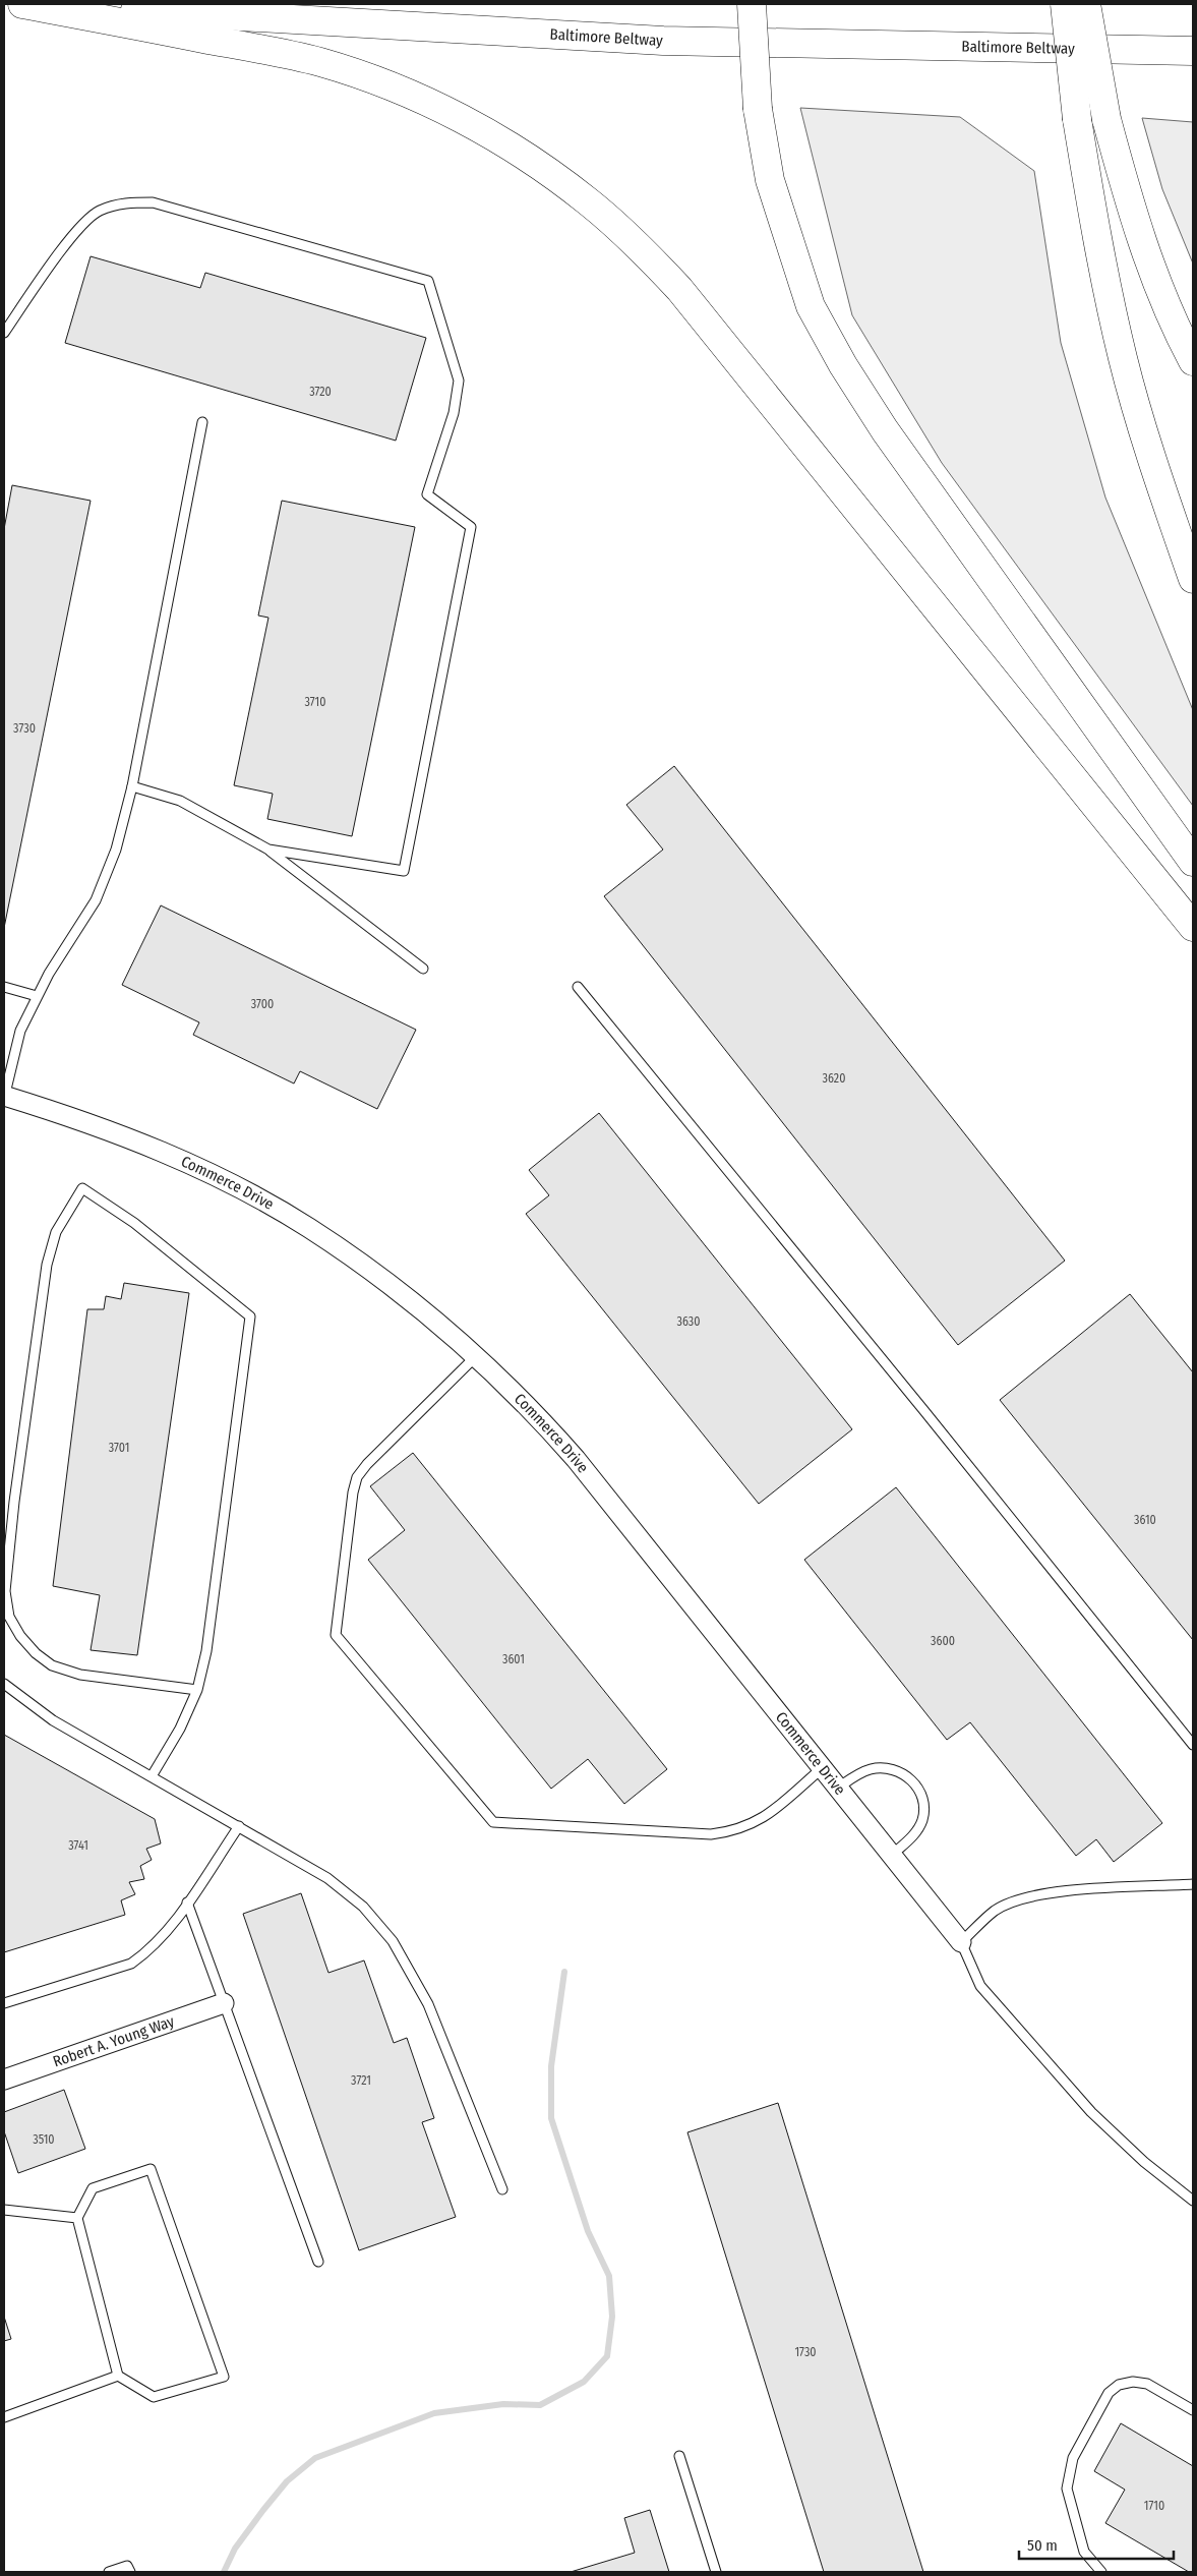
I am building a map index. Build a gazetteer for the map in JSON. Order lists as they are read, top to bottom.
{
  "streets": {
    "highway": ["Baltimore Beltway"],
    "street": ["Commerce Drive", "Robert A. Young Way"]
  },
  "house_numbers": [
    "3720",
    "3710",
    "3730",
    "3700",
    "3620",
    "3630",
    "3701",
    "3610",
    "3600",
    "3601",
    "3741",
    "3721",
    "3510",
    "1730",
    "1710"
  ],
  "scale_bar": "50 m"
}
